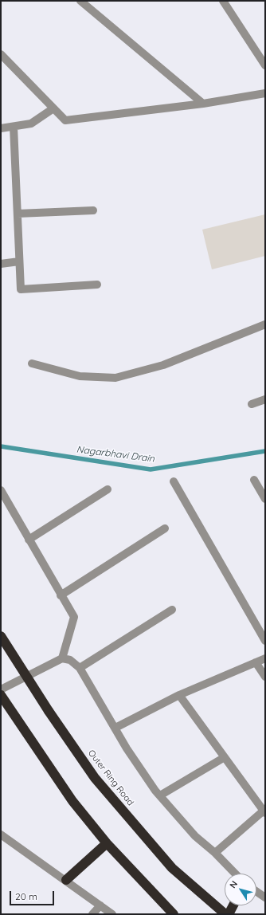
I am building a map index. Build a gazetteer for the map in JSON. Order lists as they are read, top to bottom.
{
  "streets": {
    "highway": ["Outer Ring Road"]
  },
  "water": ["Nagarbhavi Drain"],
  "scale_bar": "20 m",
  "north": "top left"
}
